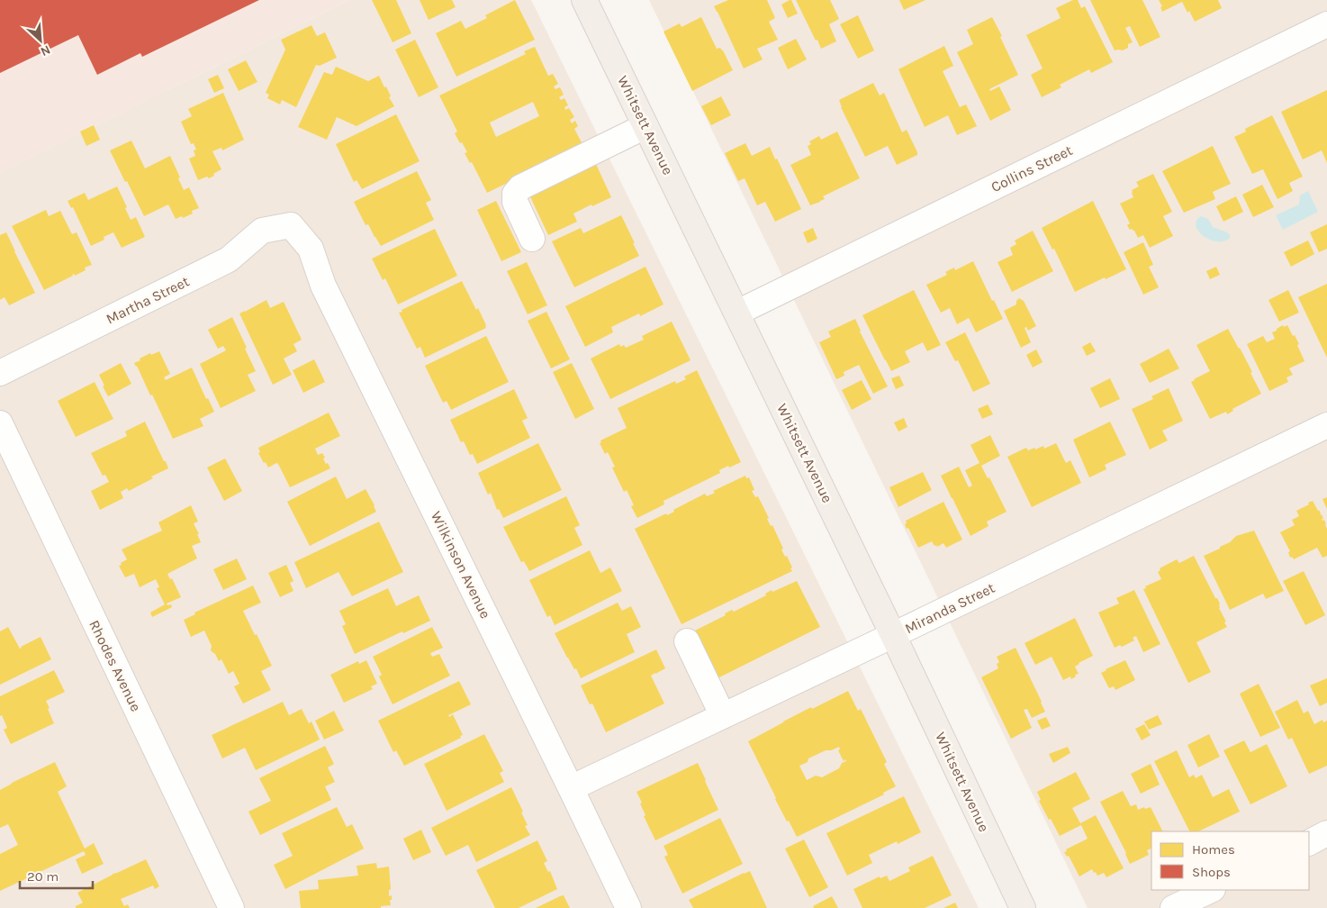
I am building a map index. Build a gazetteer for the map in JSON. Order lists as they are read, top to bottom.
{
  "streets": {
    "main road": ["Whitsett Avenue"],
    "street": [
      "Collins Street",
      "Martha Street",
      "Wilkinson Avenue",
      "Miranda Street",
      "Rhodes Avenue"
    ]
  },
  "crossings": [
    ["Whitsett Avenue", "Collins Street"],
    ["Whitsett Avenue", "Miranda Street"],
    ["Martha Street", "Wilkinson Avenue"],
    ["Wilkinson Avenue", "Miranda Street"]
  ],
  "legend": ["Homes", "Shops"],
  "scale_bar": "20 m",
  "north": "bottom right"
}
